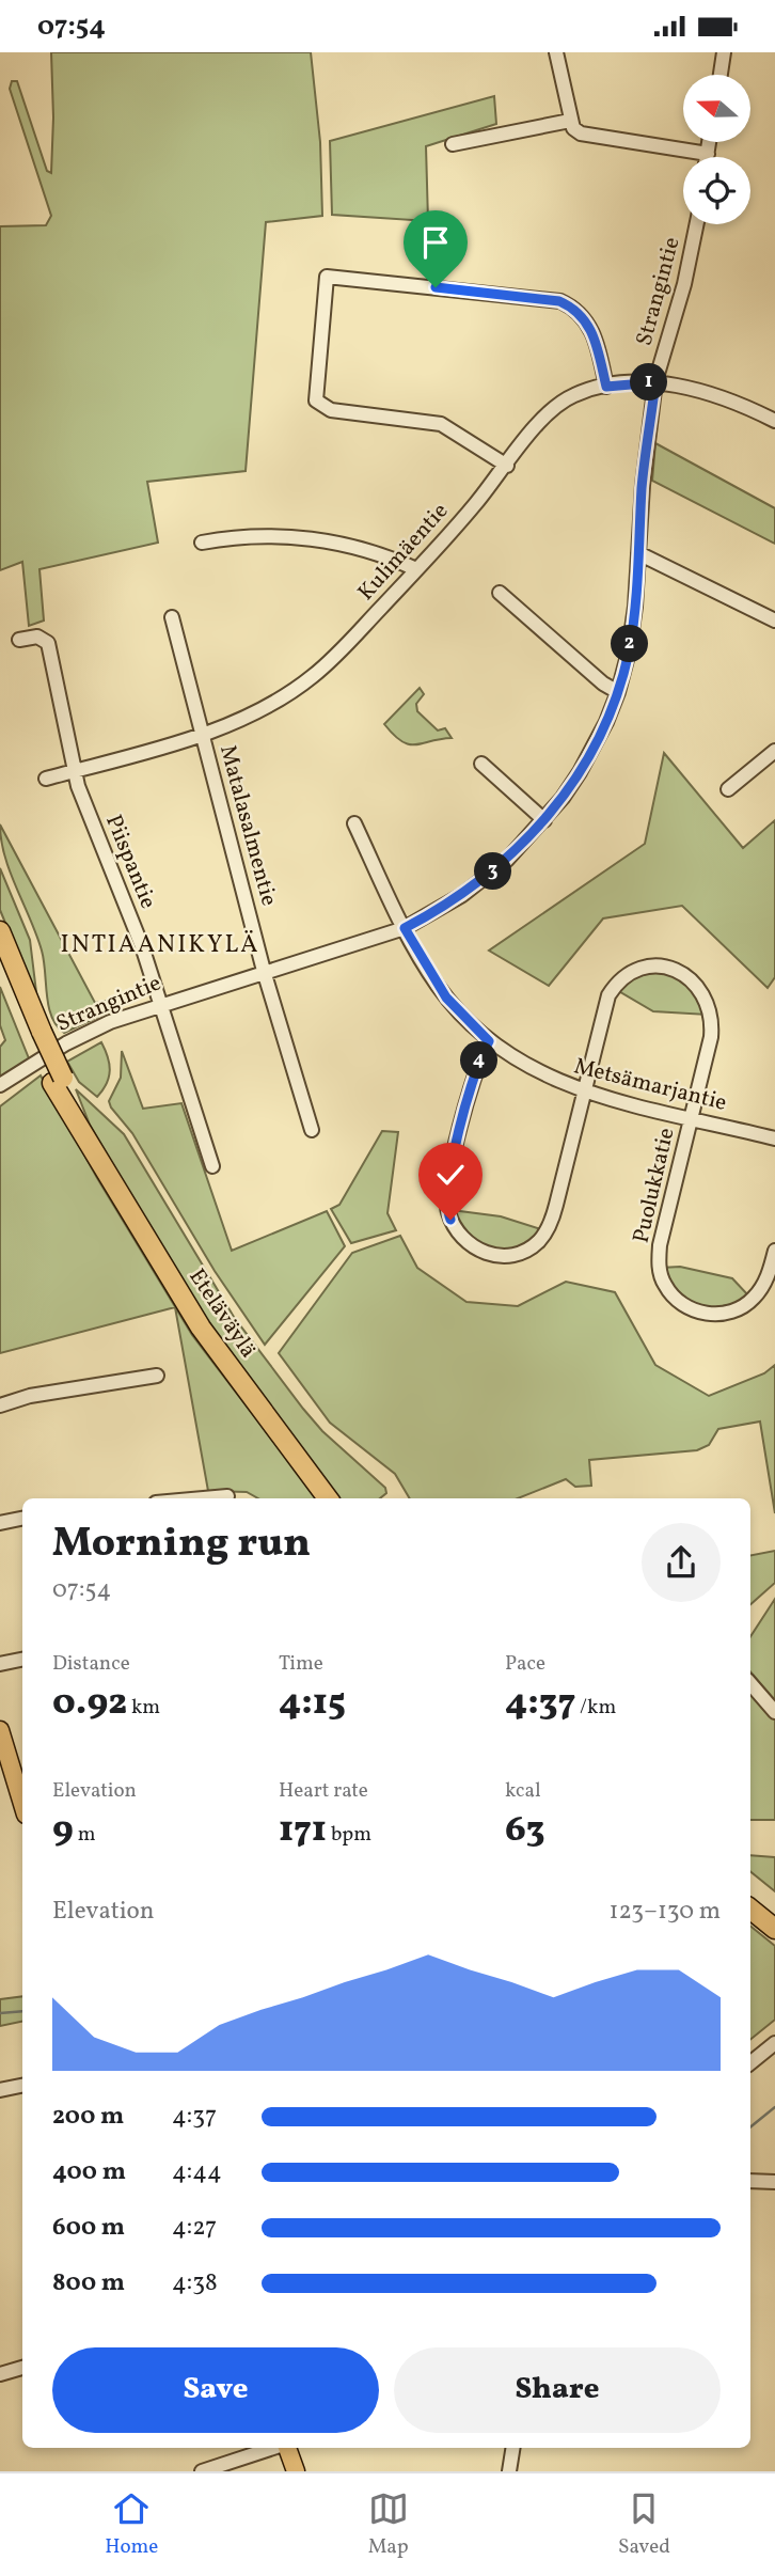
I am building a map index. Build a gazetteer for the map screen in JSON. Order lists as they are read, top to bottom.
{
  "streets": {
    "highway": ["Eteläväylä"],
    "street": [
      "Strangintie",
      "Kulimäentie",
      "Matalasalmentie",
      "Piispantie",
      "Metsämarjantie",
      "Puolukkatie"
    ]
  },
  "crossings": [
    ["Strangintie", "Kulimäentie"],
    ["Strangintie", "Matalasalmentie"],
    ["Strangintie", "Piispantie"],
    ["Strangintie", "Metsämarjantie"],
    ["Kulimäentie", "Matalasalmentie"],
    ["Kulimäentie", "Piispantie"],
    ["Metsämarjantie", "Puolukkatie"]
  ],
  "districts": ["INTIAANIKYLÄ"],
  "north": "left",
  "page": {
    "status": "07:54",
    "pins": [
      "1",
      "2",
      "3",
      "4"
    ],
    "heading": ["Morning run", "07:54"],
    "stats": [
      ["Distance", "0.92 km"],
      ["Time", "4:15"],
      ["Pace", "4:37 /km"],
      ["Elevation", "9 m"],
      ["Heart rate", "171 bpm"],
      ["kcal", "63"]
    ],
    "chart": ["Elevation", "123–130 m"],
    "list": [
      {
        "name": "200 m",
        "note": "4:37"
      },
      {
        "name": "400 m",
        "note": "4:44"
      },
      {
        "name": "600 m",
        "note": "4:27"
      },
      {
        "name": "800 m",
        "note": "4:38"
      }
    ],
    "buttons": ["Save", "Share"],
    "tabs": ["Home", "Map", "Saved"]
  }
}
